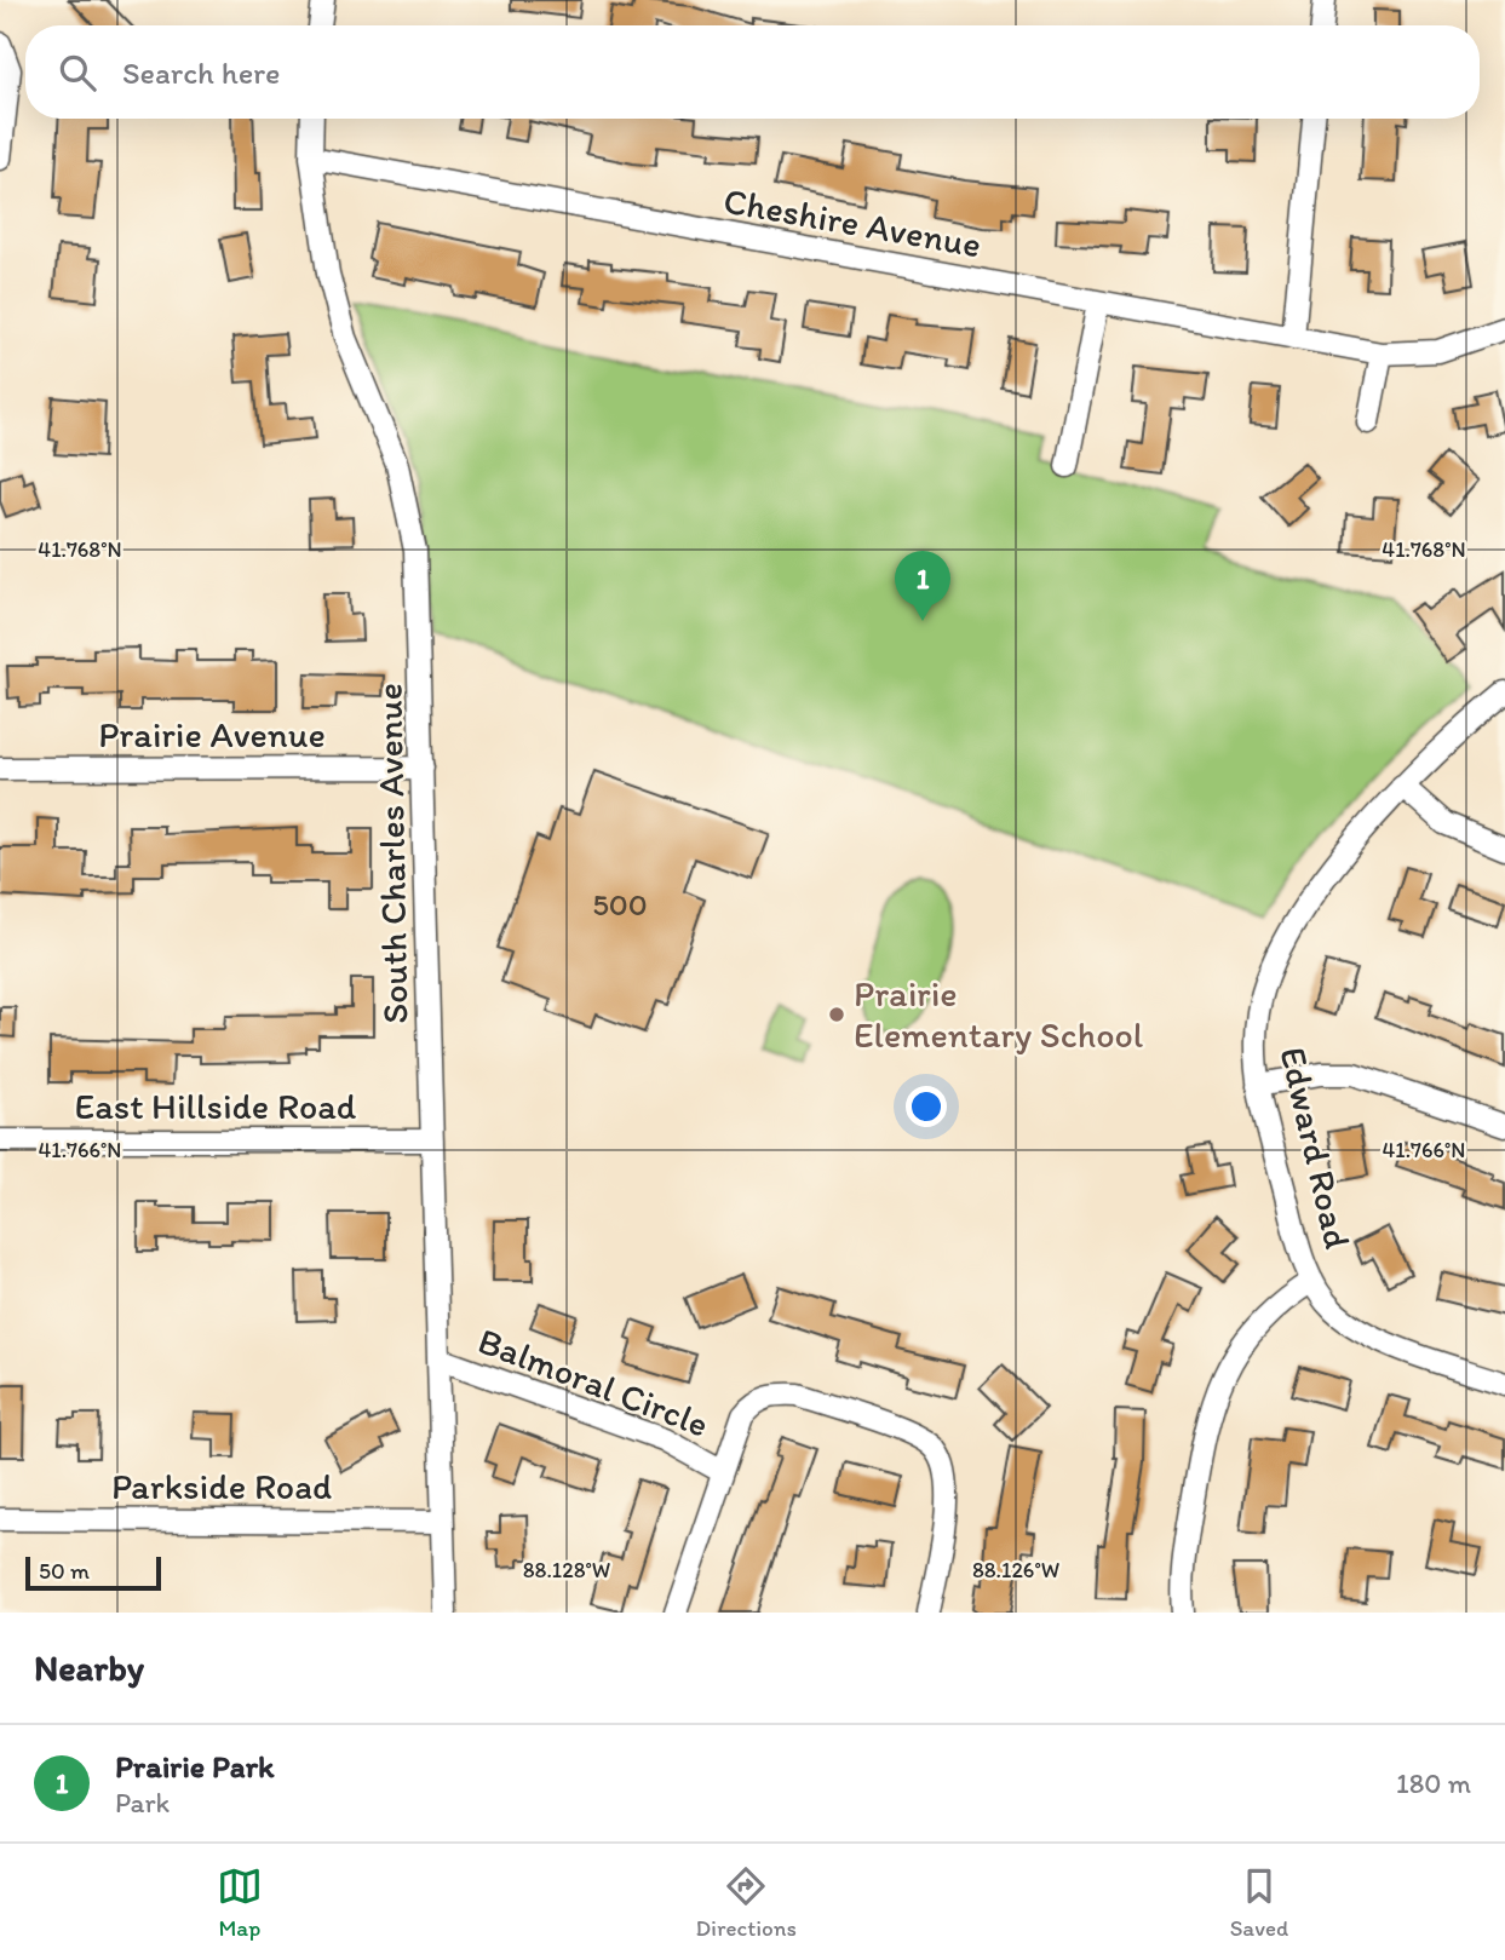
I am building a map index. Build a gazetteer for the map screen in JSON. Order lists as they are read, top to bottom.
{
  "streets": {
    "street": [
      "Cheshire Avenue",
      "Prairie Avenue",
      "South Charles Avenue",
      "East Hillside Road",
      "Edward Road",
      "Balmoral Circle",
      "Parkside Road"
    ]
  },
  "crossings": [
    ["Cheshire Avenue", "South Charles Avenue"],
    ["Prairie Avenue", "South Charles Avenue"],
    ["South Charles Avenue", "East Hillside Road"],
    ["South Charles Avenue", "Balmoral Circle"],
    ["South Charles Avenue", "Parkside Road"]
  ],
  "places": ["Prairie Elementary School"],
  "house_numbers": ["500"],
  "scale_bar": "50 m",
  "page": {
    "search": "Search here",
    "pins": "1",
    "scale": "50 m",
    "heading": "Nearby",
    "list": [
      {
        "mark": "1",
        "name": "Prairie Park",
        "note": "Park",
        "value": "180 m"
      }
    ],
    "nav": ["Map", "Directions", "Saved"]
  },
  "coordinates": [
    "41.768°N",
    "41.766°N",
    "88.128°W",
    "88.126°W"
  ]
}
